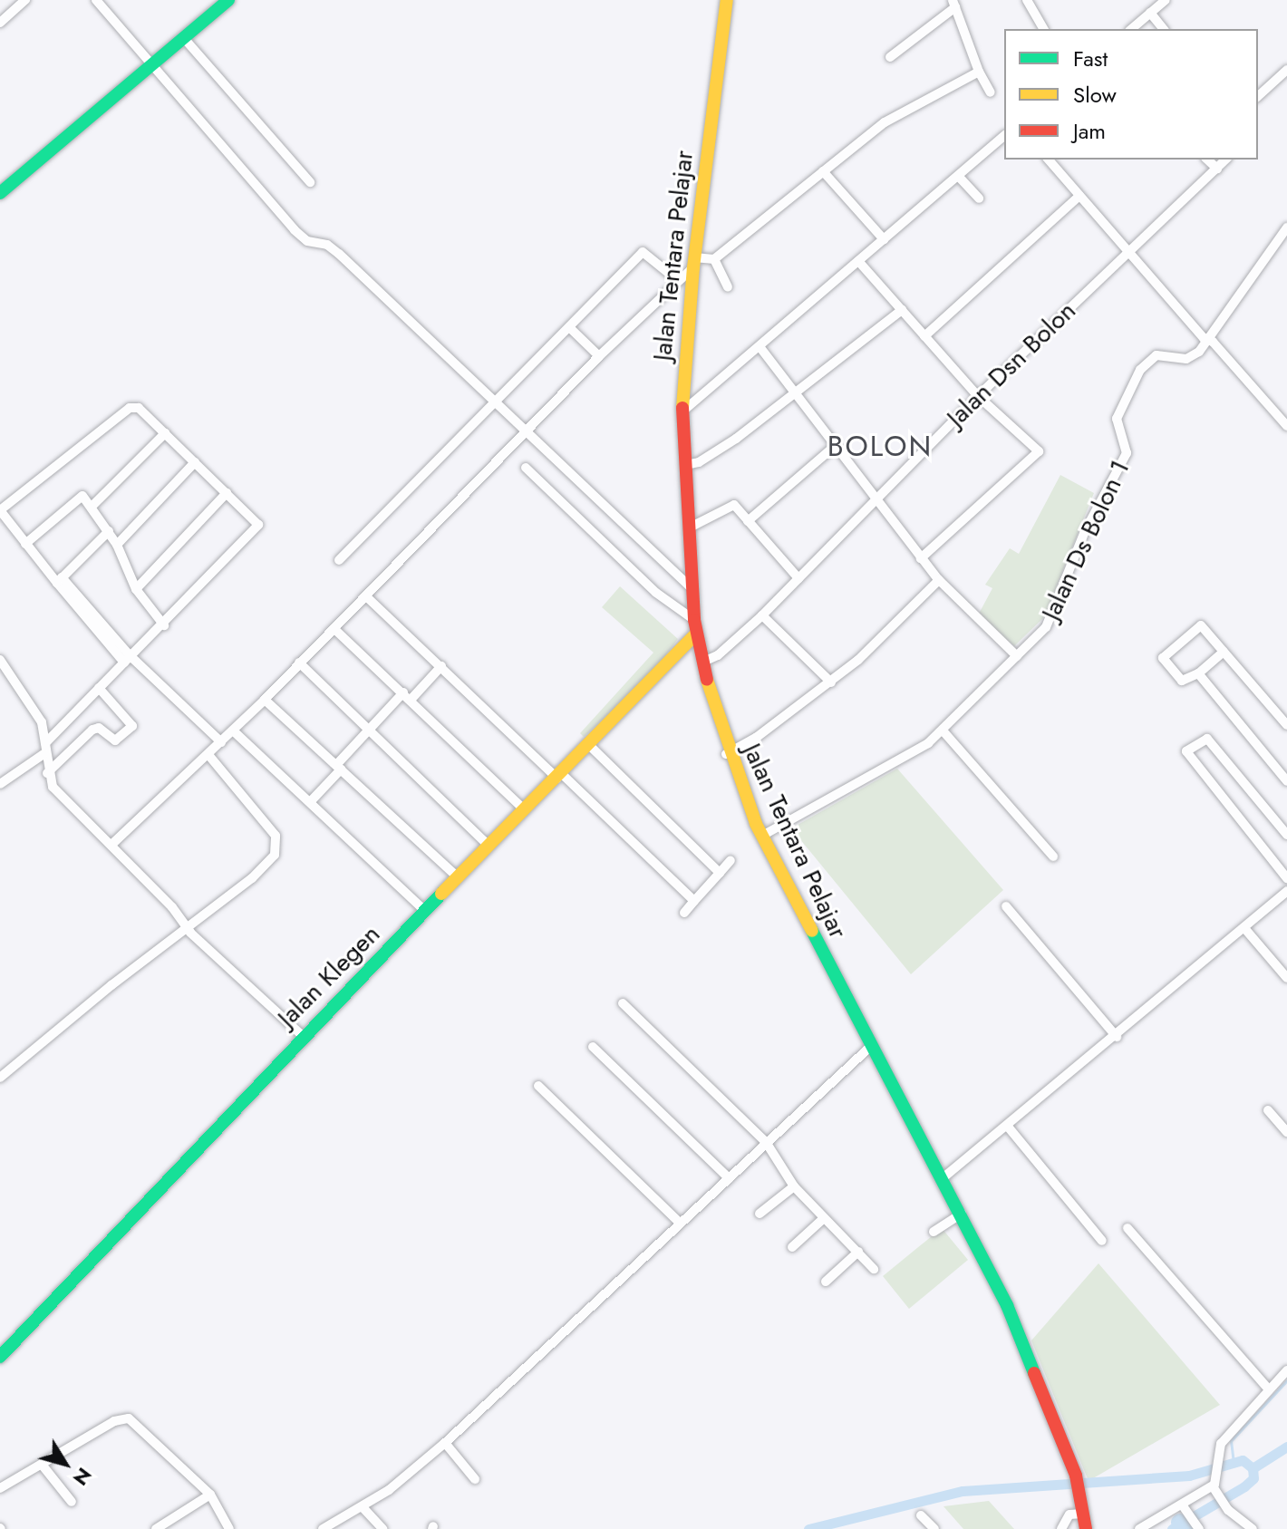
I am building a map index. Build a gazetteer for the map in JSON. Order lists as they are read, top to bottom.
{
  "streets": {
    "main road": ["Jalan Tentara Pelajar", "Jalan Klegen"],
    "street": ["Jalan Dsn Bolon", "Jalan Ds Bolon 1"]
  },
  "crossings": [
    ["Jalan Tentara Pelajar", "Jalan Dsn Bolon"],
    ["Jalan Tentara Pelajar", "Jalan Ds Bolon 1"],
    ["Jalan Tentara Pelajar", "Jalan Klegen"]
  ],
  "districts": ["BOLON"],
  "legend": ["Fast", "Slow", "Jam"],
  "north": "bottom right"
}
